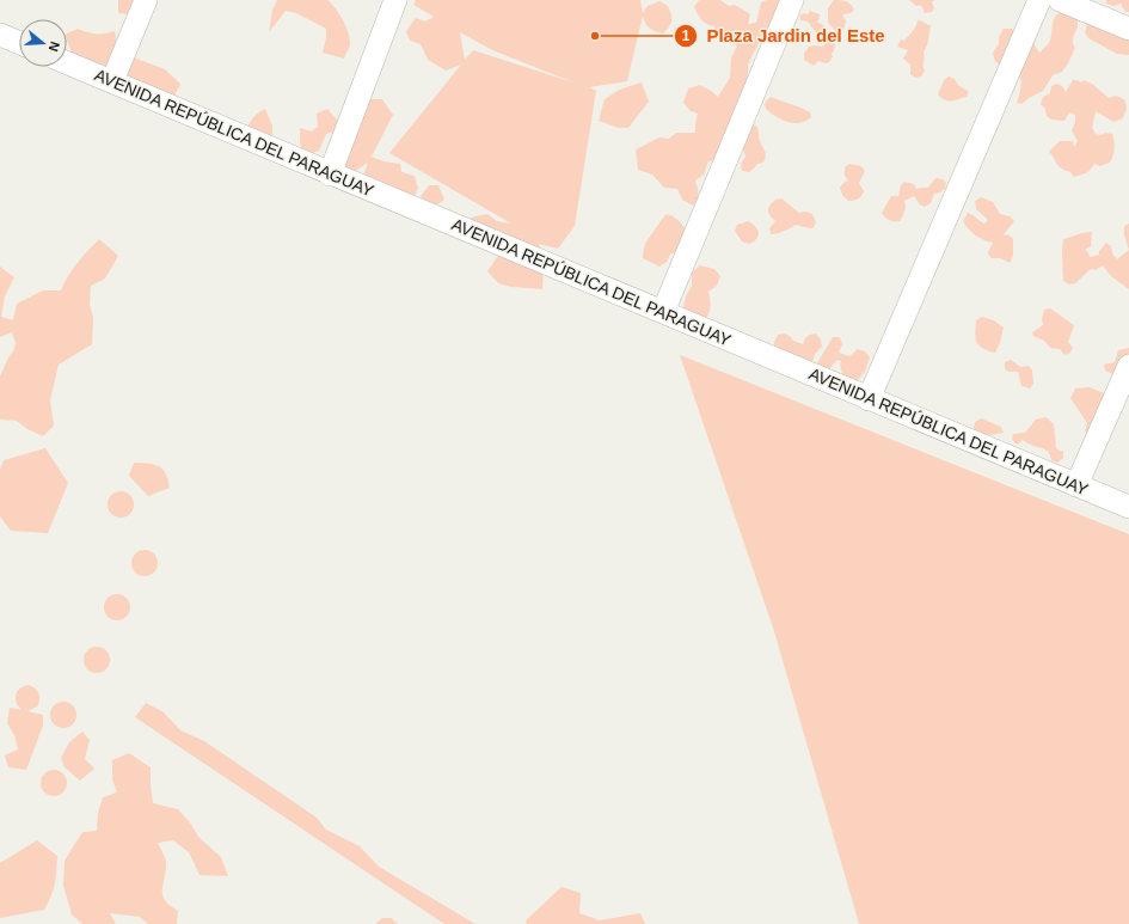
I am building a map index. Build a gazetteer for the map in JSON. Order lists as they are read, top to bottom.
{
  "streets": {
    "street": ["AVENIDA REPÚBLICA DEL PARAGUAY"]
  },
  "places": ["Plaza Jardin del Este"],
  "north": "right"
}
